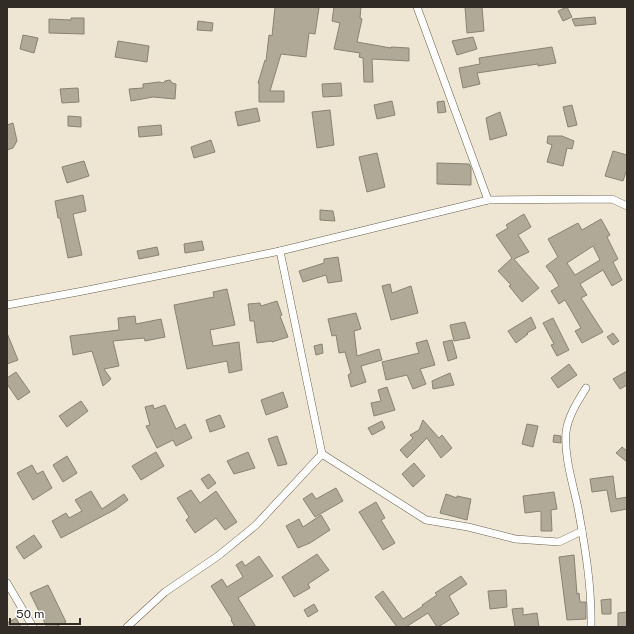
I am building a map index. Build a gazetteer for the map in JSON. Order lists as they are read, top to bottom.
{
  "scale_bar": "50 m"
}
